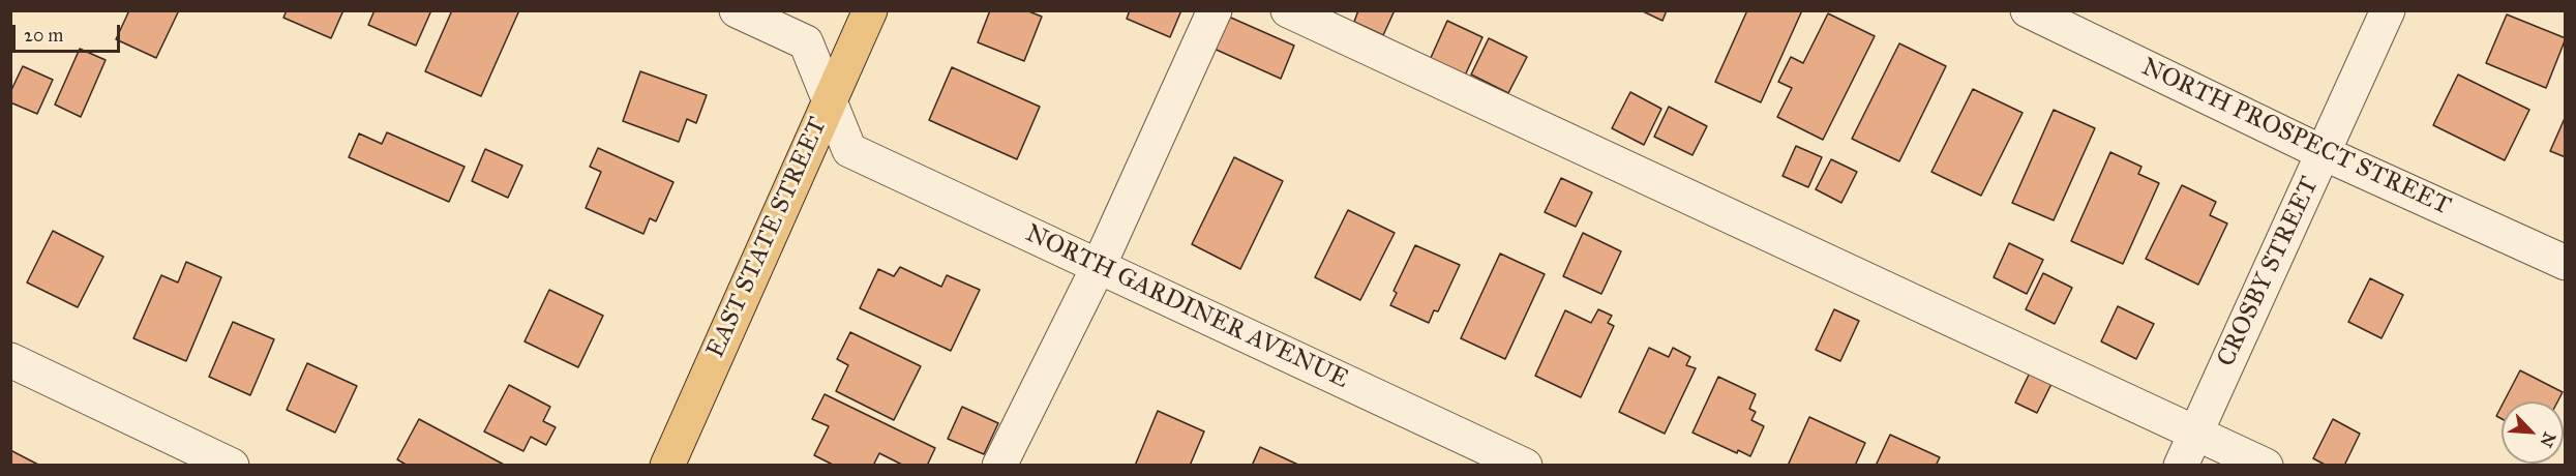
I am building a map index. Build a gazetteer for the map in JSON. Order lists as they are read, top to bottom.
{
  "streets": {
    "main road": ["EAST STATE STREET"],
    "street": ["NORTH PROSPECT STREET", "CROSBY STREET", "NORTH GARDINER AVENUE"]
  },
  "crossings": [
    ["NORTH PROSPECT STREET", "CROSBY STREET"],
    ["EAST STATE STREET", "NORTH GARDINER AVENUE"]
  ],
  "scale_bar": "20 m",
  "north": "bottom right"
}
